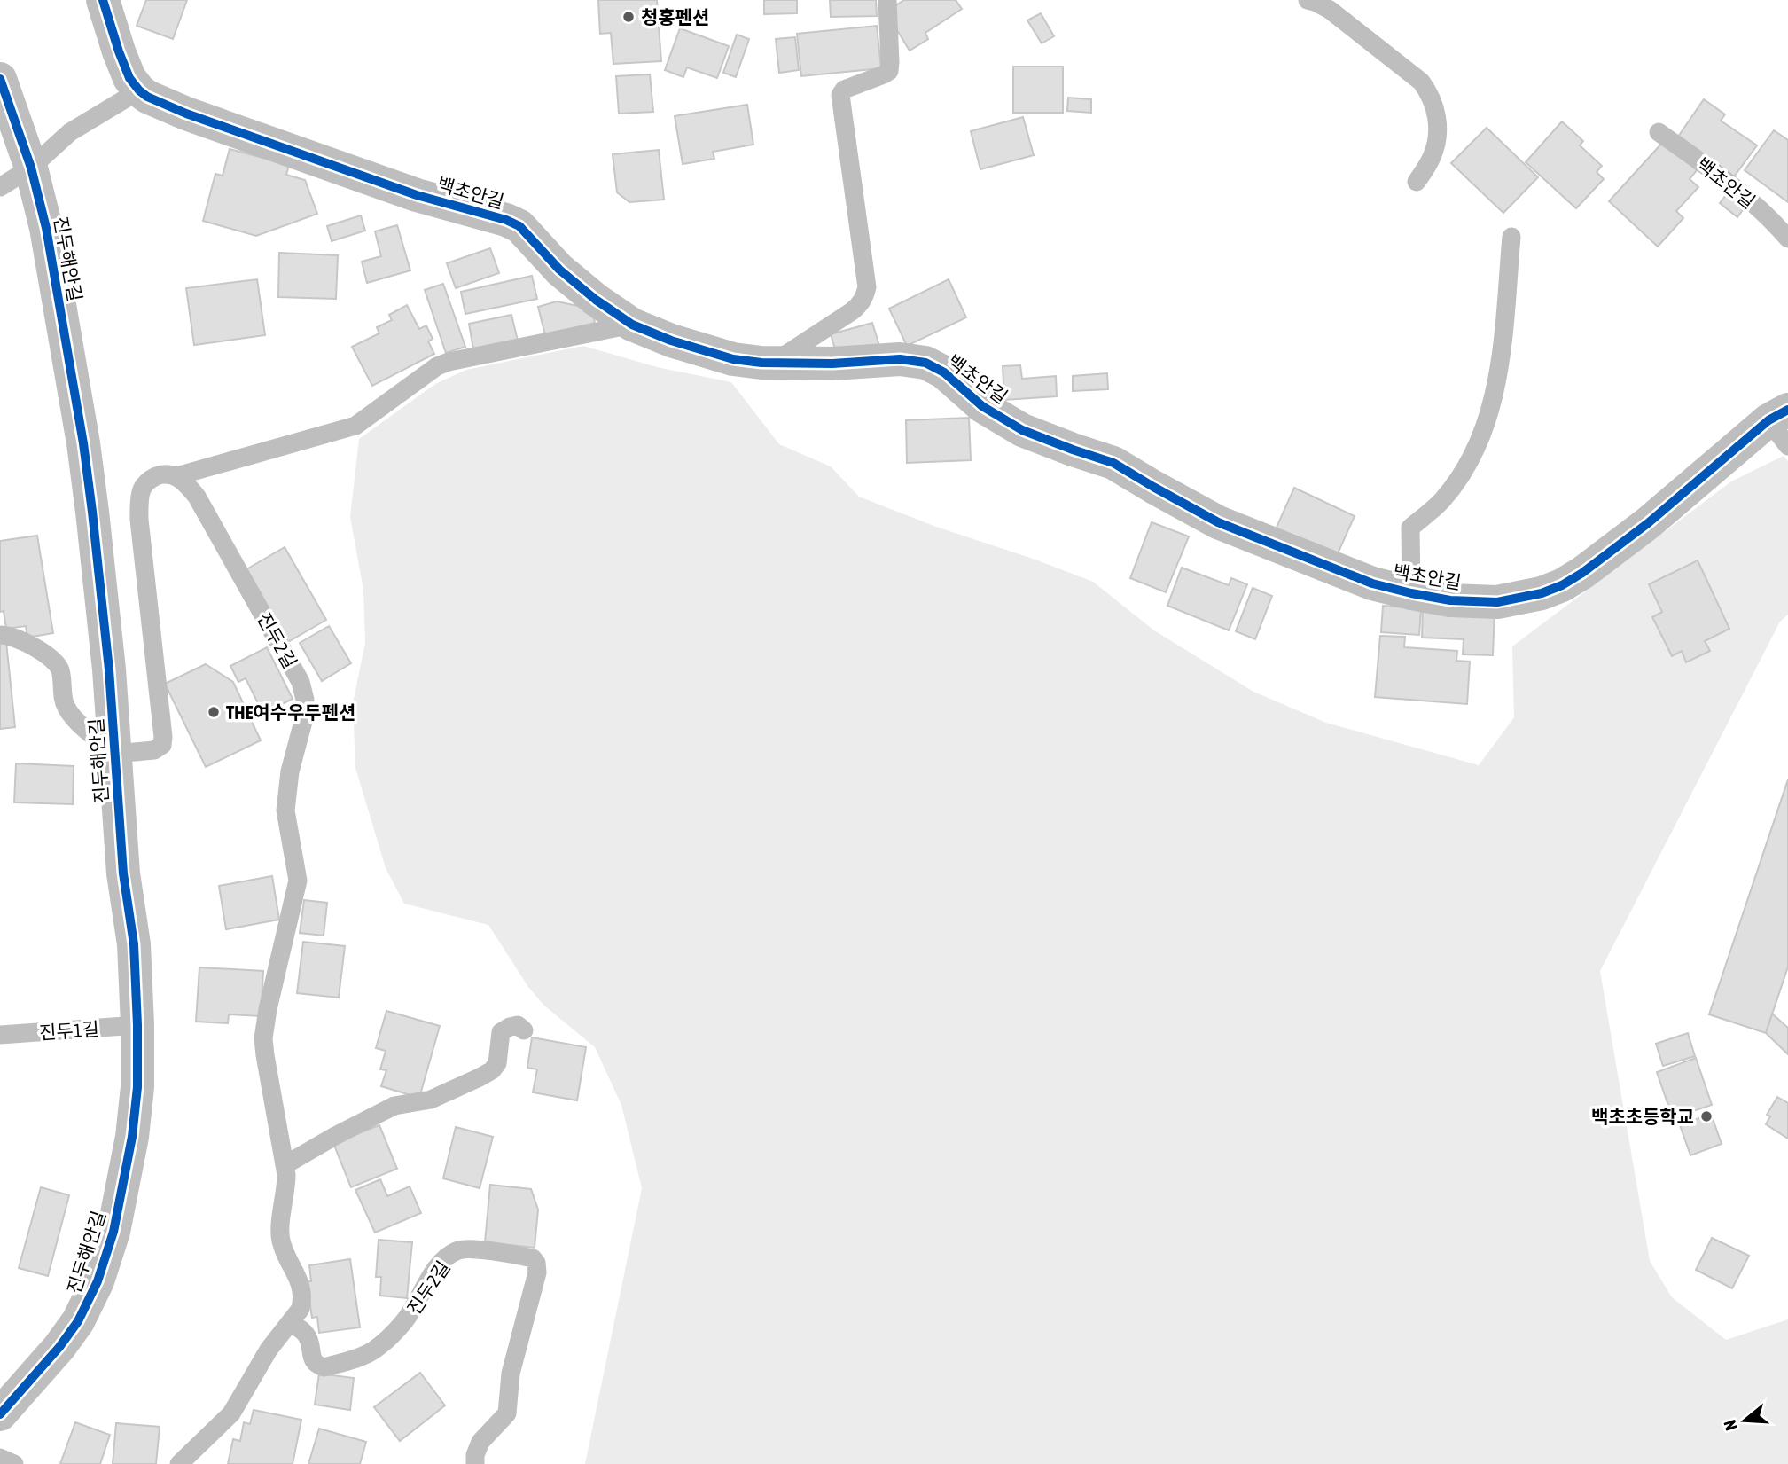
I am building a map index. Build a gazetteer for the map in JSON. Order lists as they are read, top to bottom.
{
  "streets": {
    "street": ["백초안길", "진두해안길"],
    "lane": ["진두2길", "진두1길"]
  },
  "crossings": [
    ["진두해안길", "진두1길"]
  ],
  "places": ["청홍펜션", "THE여수우두펜션", "백초초등학교"],
  "north": "left"
}
